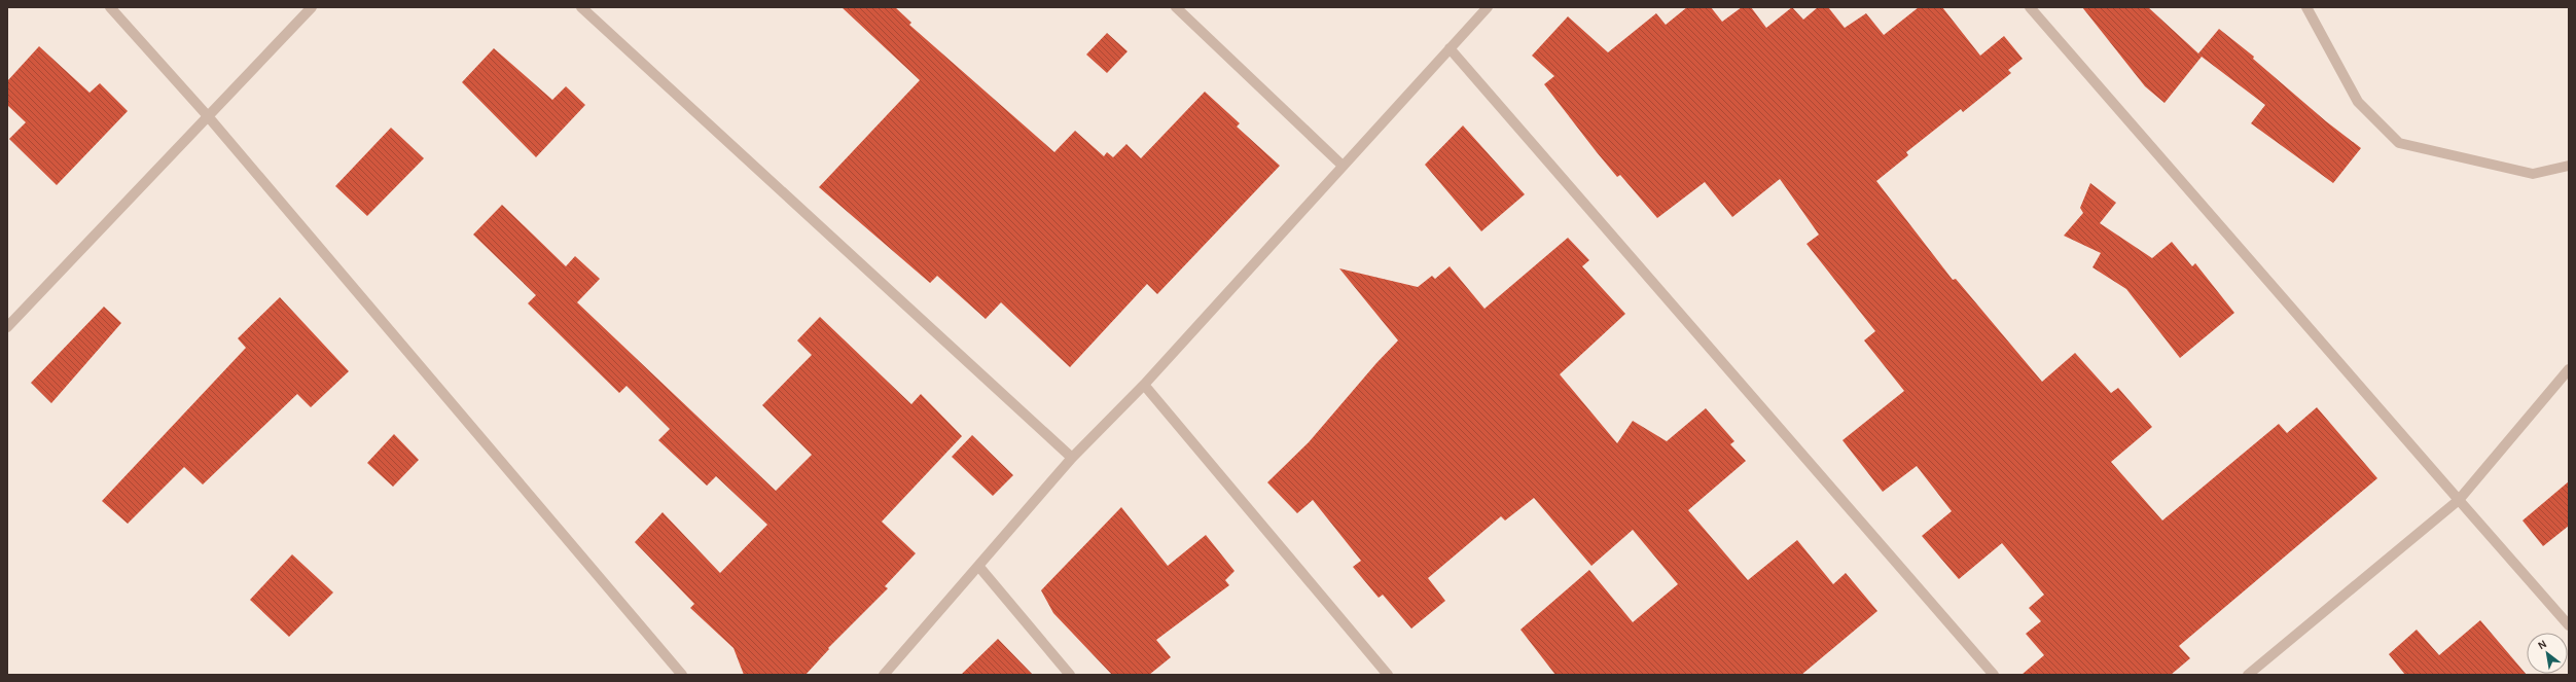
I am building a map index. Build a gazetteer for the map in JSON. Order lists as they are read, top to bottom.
{
  "north": "top left"
}
